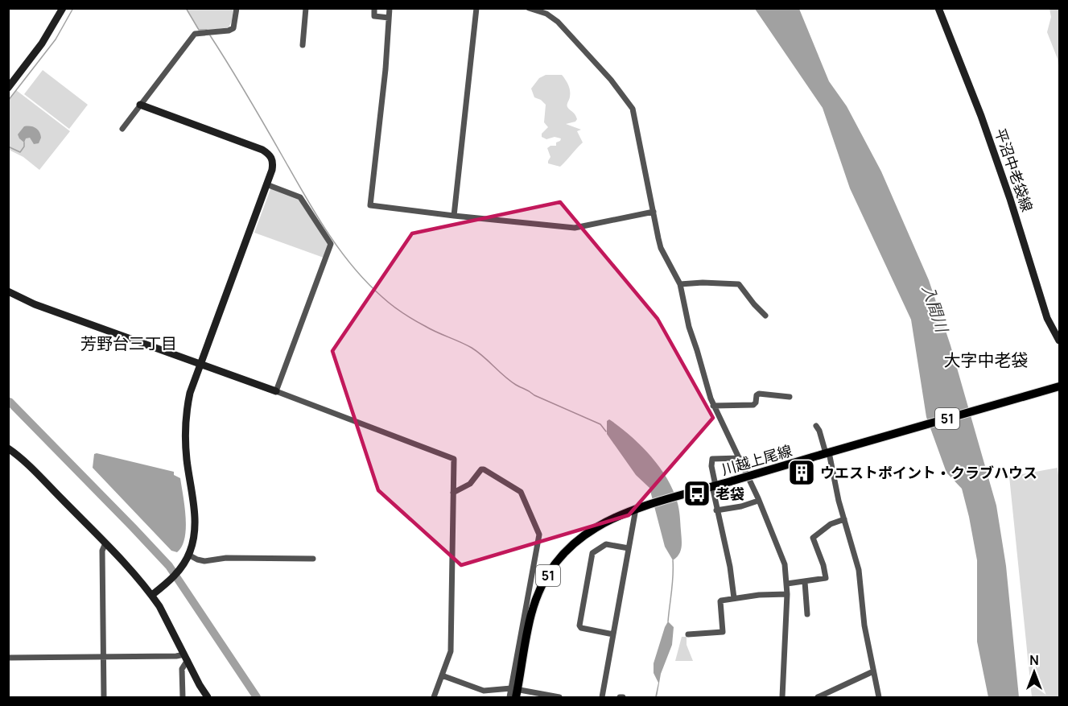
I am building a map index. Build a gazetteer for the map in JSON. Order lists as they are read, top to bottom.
{
  "streets": {
    "main road": ["51", "川越上尾線"],
    "street": ["平沼中老袋線"]
  },
  "districts": ["芳野台三丁目", "大字中老袋"],
  "water": ["入間川"],
  "places": {
    "building": ["ウエストポイント・クラブハウス"],
    "bus stop": ["老袋"]
  },
  "north": "top"
}
